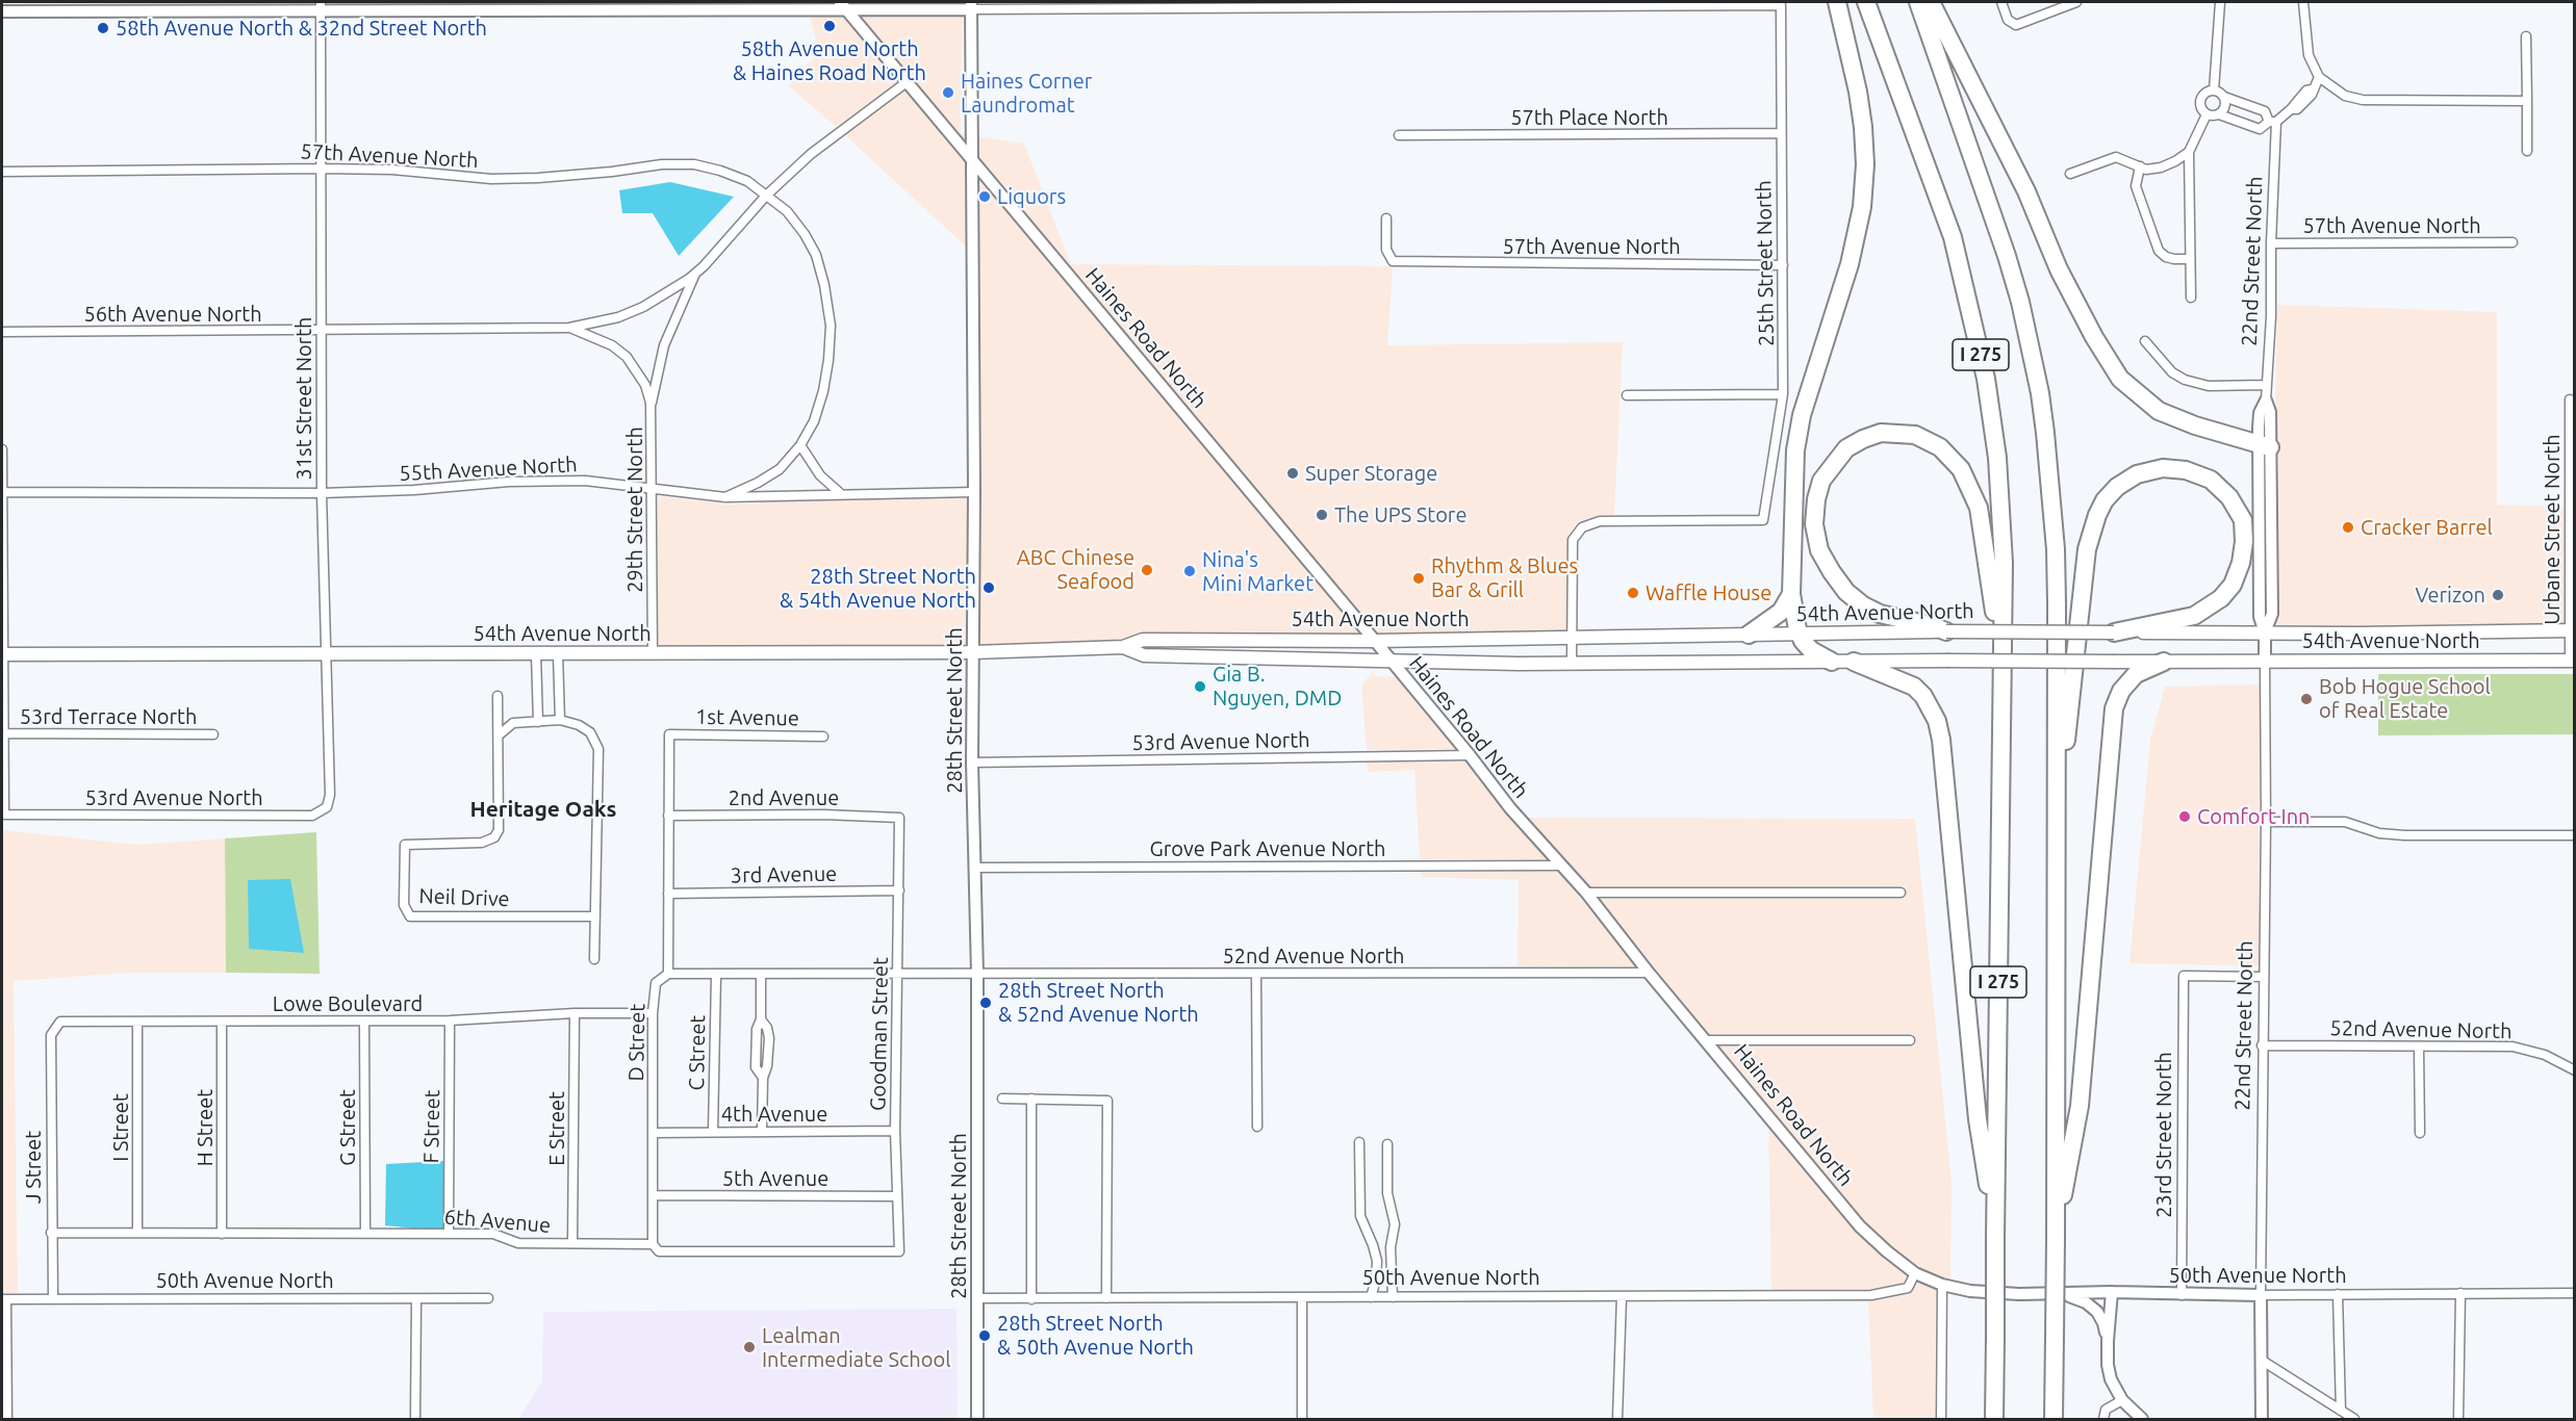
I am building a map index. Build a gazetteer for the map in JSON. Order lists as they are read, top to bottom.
{
  "streets": {
    "highway": ["I 275"],
    "main road": ["54th Avenue North"],
    "street": [
      "57th Place North",
      "57th Avenue North",
      "22nd Street North",
      "25th Street North",
      "56th Avenue North",
      "Haines Road North",
      "31st Street North",
      "55th Avenue North",
      "29th Street North",
      "Urbane Street North",
      "28th Street North",
      "53rd Terrace North",
      "1st Avenue",
      "53rd Avenue North",
      "2nd Avenue",
      "Grove Park Avenue North",
      "3rd Avenue",
      "Neil Drive",
      "52nd Avenue North",
      "Lowe Boulevard",
      "Goodman Street",
      "D Street",
      "C Street",
      "4th Avenue",
      "F Street",
      "I Street",
      "H Street",
      "G Street",
      "E Street",
      "23rd Street North",
      "J Street",
      "5th Avenue",
      "6th Avenue",
      "50th Avenue North"
    ]
  },
  "crossings": [
    ["57th Place North", "25th Street North"],
    ["57th Avenue North", "22nd Street North"],
    ["57th Avenue North", "25th Street North"],
    ["57th Avenue North", "31st Street North"],
    ["57th Avenue North", "55th Avenue North"],
    ["22nd Street North", "54th Avenue North"],
    ["22nd Street North", "52nd Avenue North"],
    ["22nd Street North", "23rd Street North"],
    ["22nd Street North", "50th Avenue North"],
    ["25th Street North", "54th Avenue North"],
    ["56th Avenue North", "31st Street North"],
    ["56th Avenue North", "29th Street North"],
    ["Haines Road North", "54th Avenue North"],
    ["Haines Road North", "28th Street North"],
    ["Haines Road North", "53rd Avenue North"],
    ["Haines Road North", "Grove Park Avenue North"],
    ["Haines Road North", "52nd Avenue North"],
    ["Haines Road North", "50th Avenue North"],
    ["31st Street North", "55th Avenue North"],
    ["31st Street North", "54th Avenue North"],
    ["31st Street North", "53rd Avenue North"],
    ["55th Avenue North", "29th Street North"],
    ["55th Avenue North", "28th Street North"],
    ["29th Street North", "54th Avenue North"],
    ["Urbane Street North", "54th Avenue North"],
    ["54th Avenue North", "28th Street North"],
    ["28th Street North", "53rd Avenue North"],
    ["28th Street North", "Grove Park Avenue North"],
    ["28th Street North", "52nd Avenue North"],
    ["28th Street North", "50th Avenue North"],
    ["53rd Terrace North", "53rd Avenue North"],
    ["1st Avenue", "D Street"],
    ["2nd Avenue", "Goodman Street"],
    ["2nd Avenue", "D Street"],
    ["3rd Avenue", "Goodman Street"],
    ["3rd Avenue", "D Street"],
    ["Lowe Boulevard", "D Street"],
    ["Lowe Boulevard", "F Street"],
    ["Lowe Boulevard", "I Street"],
    ["Lowe Boulevard", "H Street"],
    ["Lowe Boulevard", "G Street"],
    ["Lowe Boulevard", "E Street"],
    ["Lowe Boulevard", "J Street"],
    ["Goodman Street", "4th Avenue"],
    ["Goodman Street", "5th Avenue"],
    ["Goodman Street", "6th Avenue"],
    ["D Street", "4th Avenue"],
    ["D Street", "5th Avenue"],
    ["D Street", "6th Avenue"],
    ["C Street", "4th Avenue"],
    ["F Street", "6th Avenue"],
    ["I Street", "6th Avenue"],
    ["H Street", "6th Avenue"],
    ["G Street", "6th Avenue"],
    ["E Street", "6th Avenue"],
    ["23rd Street North", "50th Avenue North"],
    ["J Street", "6th Avenue"],
    ["J Street", "50th Avenue North"]
  ],
  "districts": ["Heritage Oaks"],
  "places": [
    "58th Avenue North & Haines Road North",
    "58th Avenue North & 32nd Street North",
    "Haines Corner Laundromat",
    "Liquors",
    "Super Storage",
    "The UPS Store",
    "Cracker Barrel",
    "ABC Chinese Seafood",
    "Nina's Mini Market",
    "Rhythm & Blues Bar & Grill",
    "28th Street North & 54th Avenue North",
    "Waffle House",
    "Verizon",
    "Gia B. Nguyen, DMD",
    "Bob Hogue School of Real Estate",
    "Comfort Inn",
    "28th Street North & 52nd Avenue North",
    "28th Street North & 50th Avenue North",
    "Lealman Intermediate School"
  ]
}
